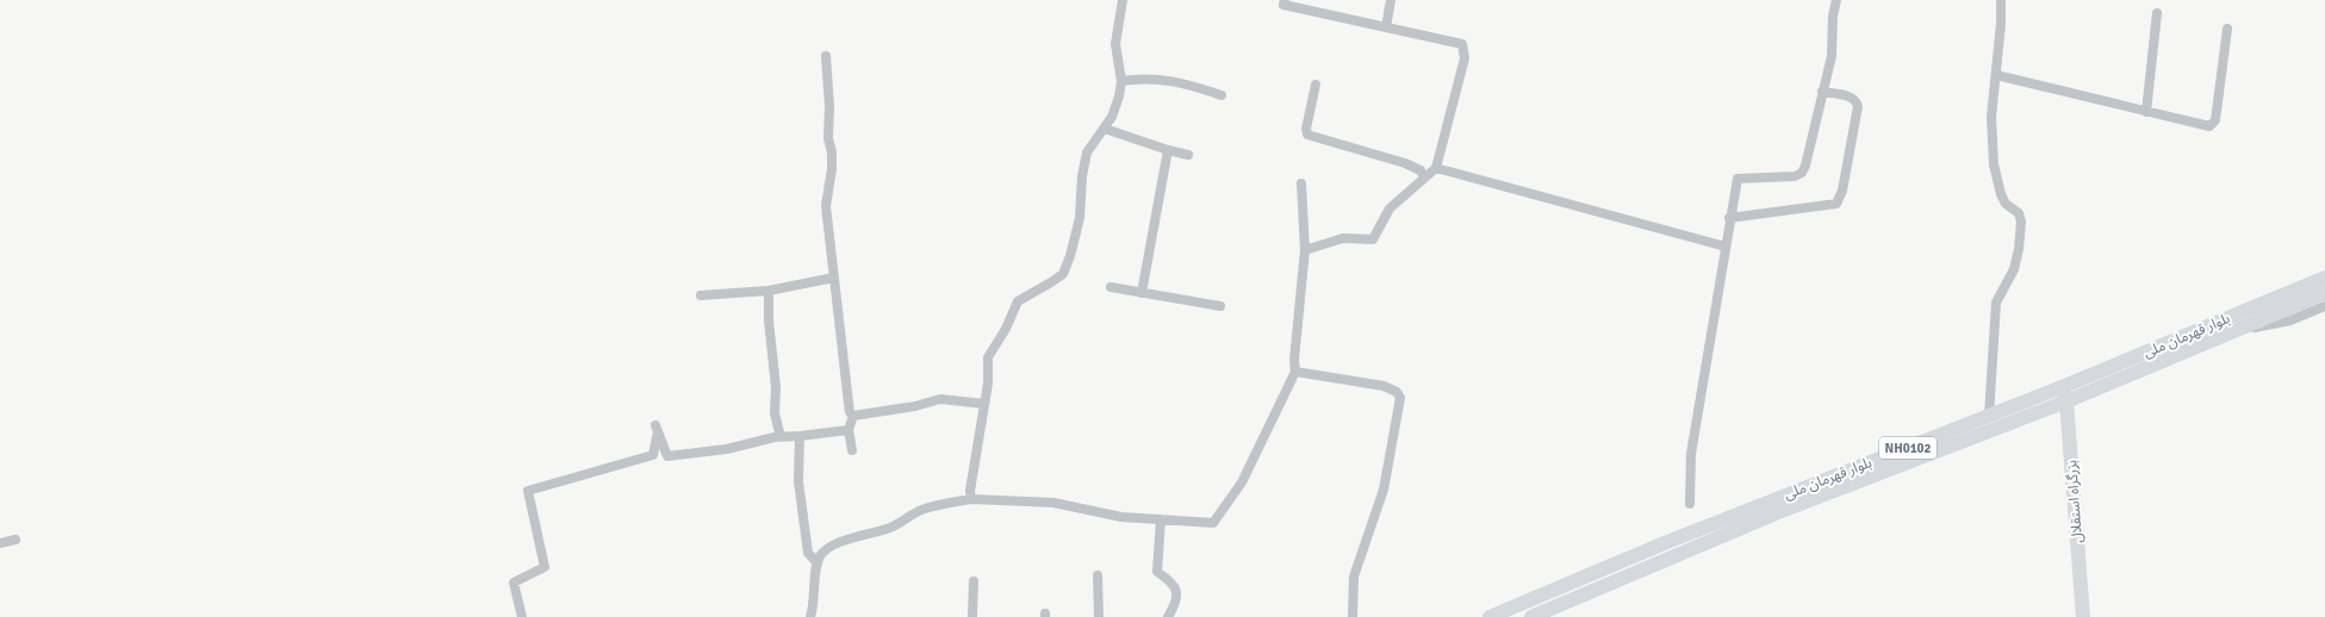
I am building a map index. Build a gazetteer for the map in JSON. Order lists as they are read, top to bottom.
{
  "streets": {
    "highway": ["بلوار قهرمان ملی", "NH0102", "بزرگراه استقلال"]
  },
  "crossings": [
    ["بلوار قهرمان ملی", "بزرگراه استقلال"]
  ]
}
